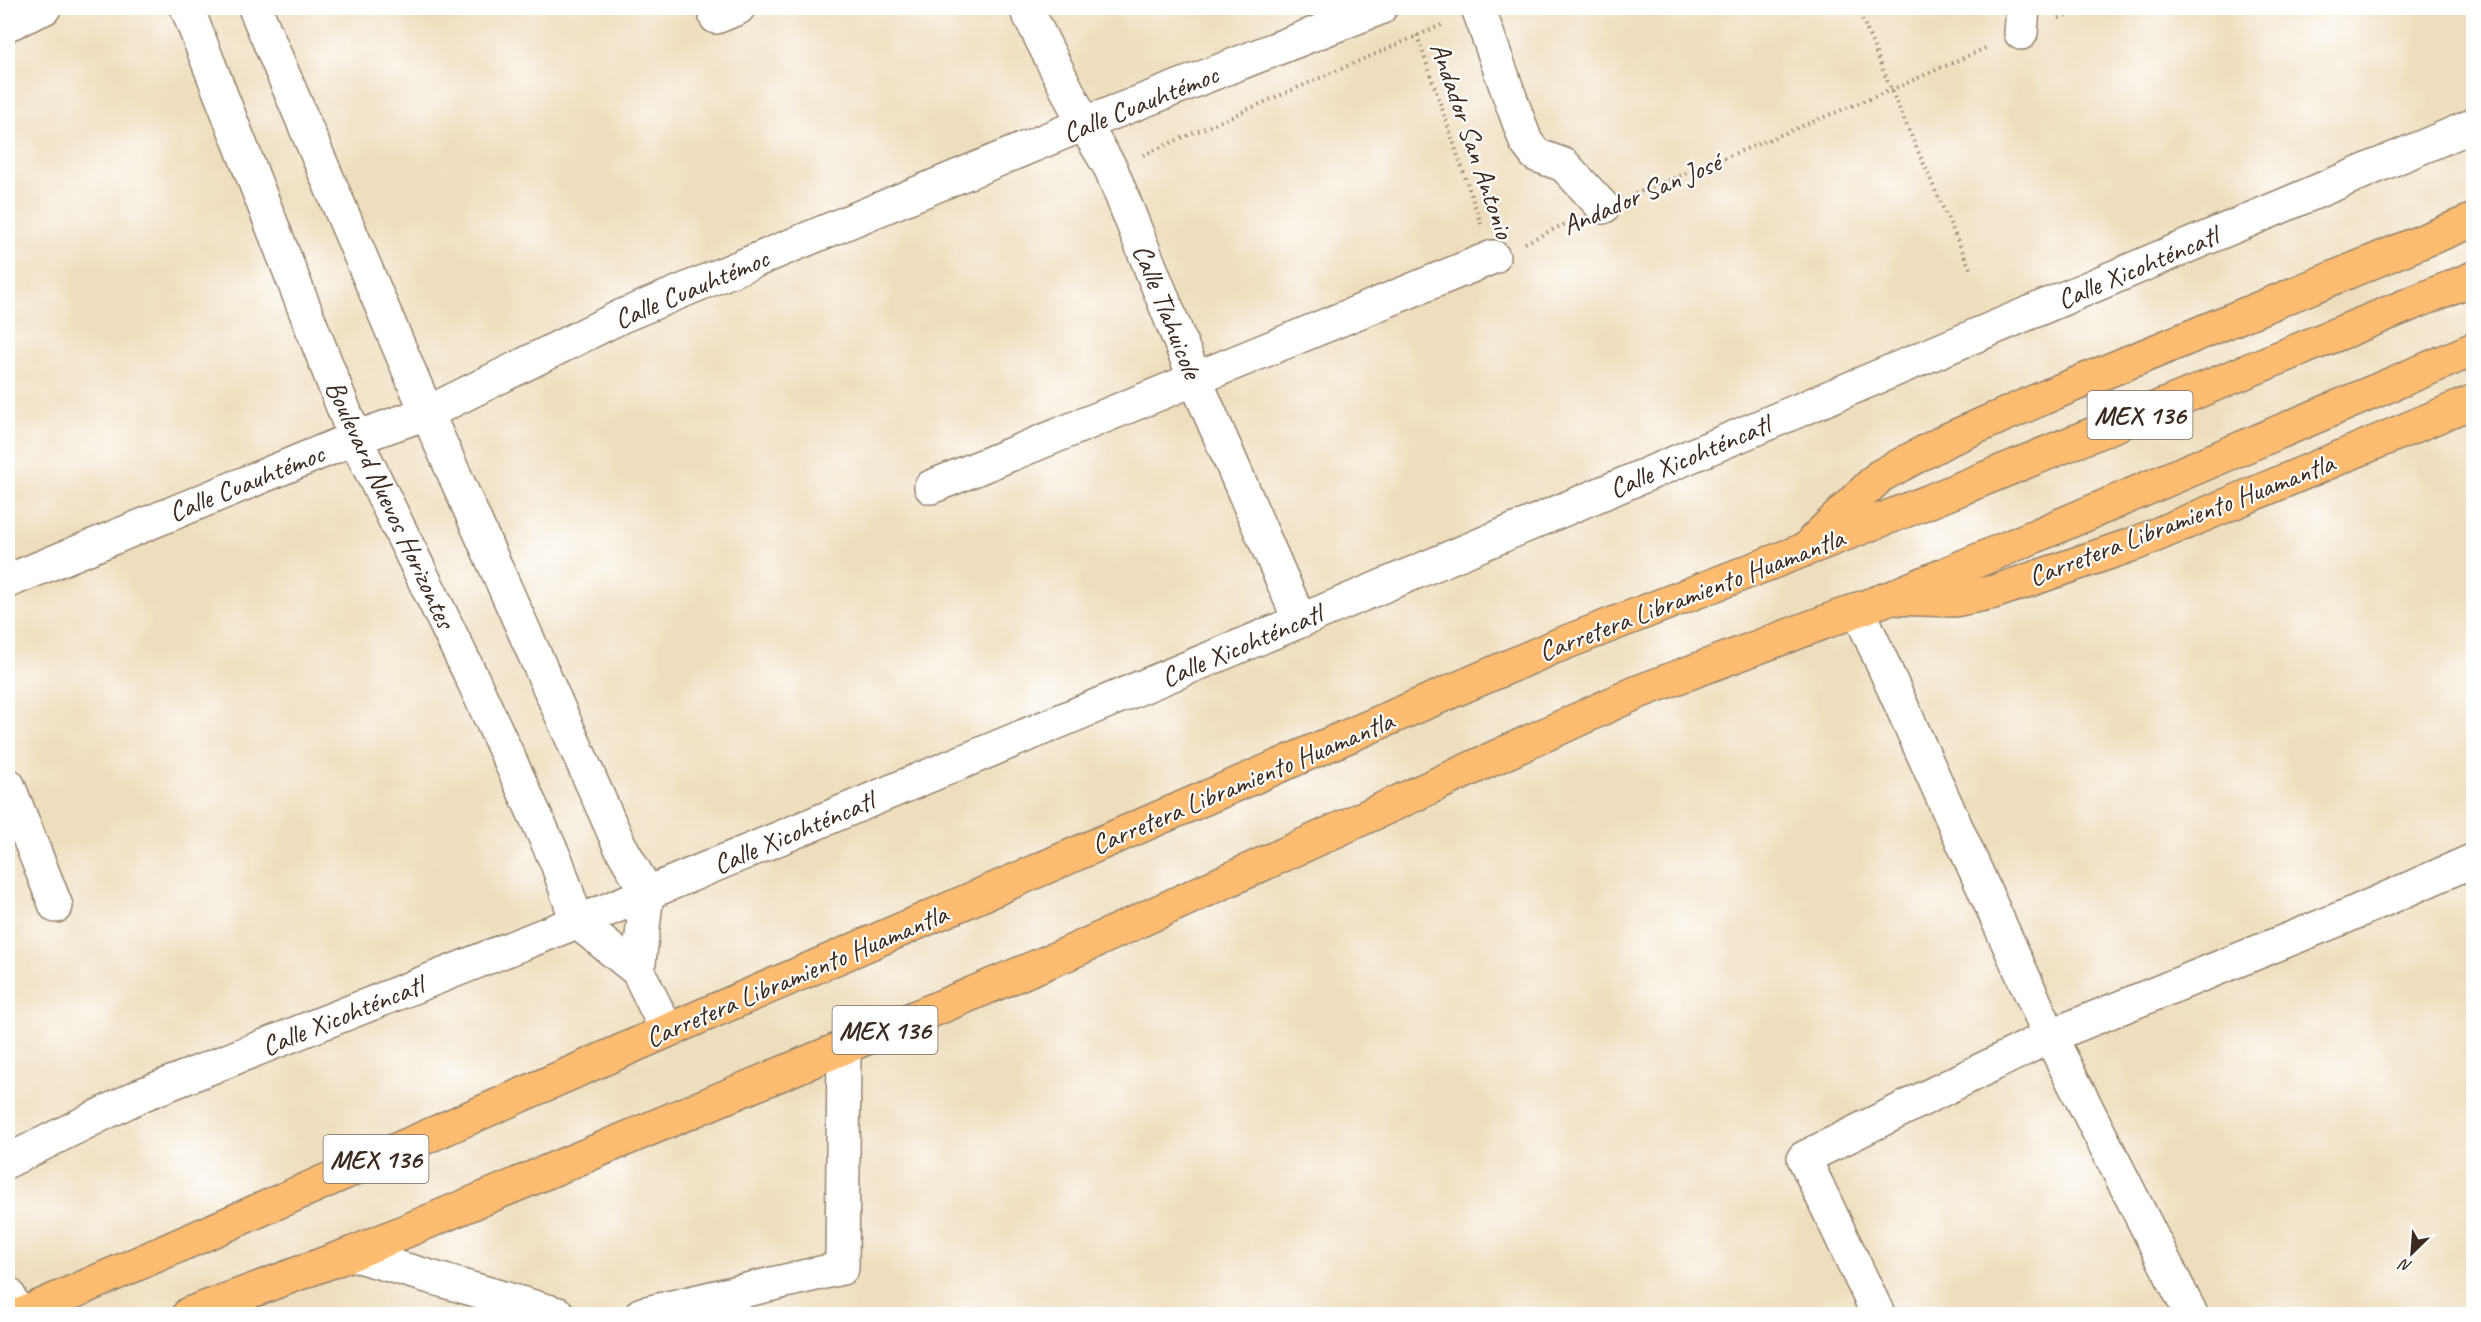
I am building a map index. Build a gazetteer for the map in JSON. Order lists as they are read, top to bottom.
{
  "streets": {
    "highway": ["MEX 136", "Carretera Libramiento Huamantla"],
    "street": [
      "Calle Cuauhtémoc",
      "Calle Xicohténcatl",
      "Calle Tlahuicole",
      "Boulevard Nuevos Horizontes"
    ],
    "path": ["Andador San Antonio", "Andador San José"]
  },
  "crossings": [
    ["Calle Cuauhtémoc", "Calle Tlahuicole"],
    ["Calle Cuauhtémoc", "Boulevard Nuevos Horizontes"],
    ["Andador San Antonio", "Andador San José"],
    ["Calle Xicohténcatl", "Calle Tlahuicole"],
    ["Calle Xicohténcatl", "Boulevard Nuevos Horizontes"],
    ["MEX 136", "Carretera Libramiento Huamantla"]
  ],
  "north": "bottom left"
}
